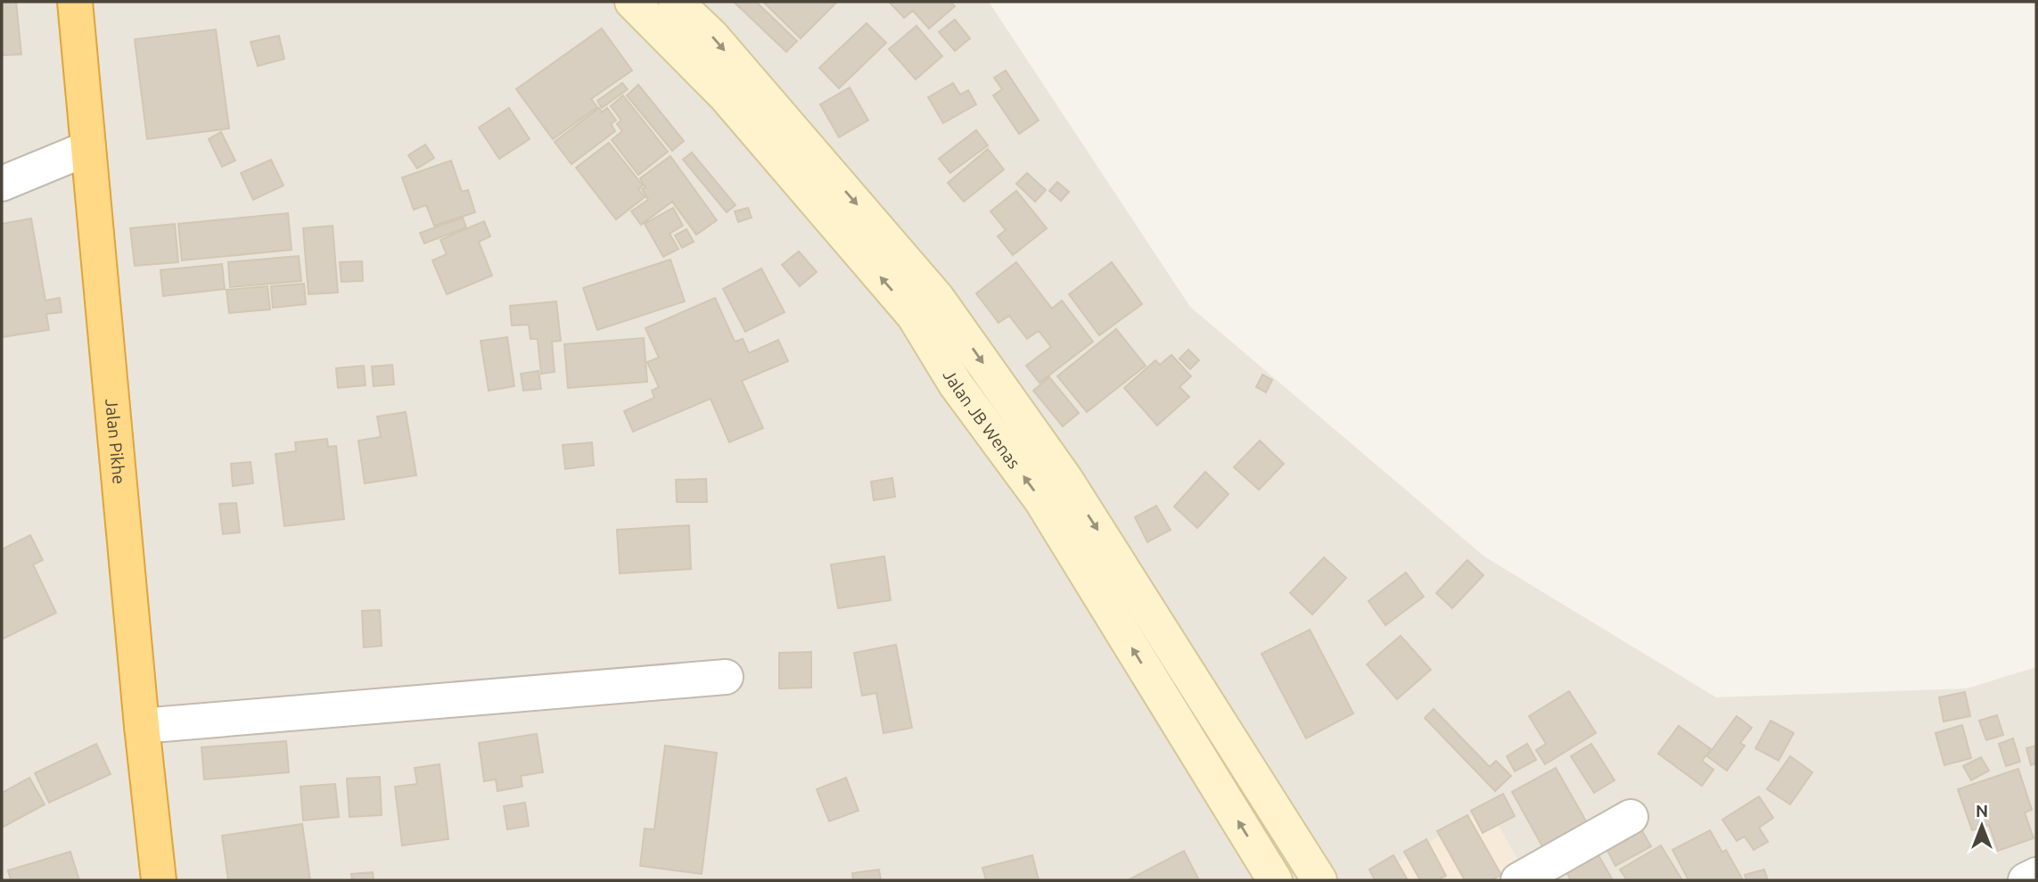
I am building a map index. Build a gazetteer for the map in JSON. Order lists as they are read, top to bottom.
{
  "streets": {
    "highway": ["Jalan Pikhe"],
    "main road": ["Jalan JB Wenas"]
  },
  "north": "top"
}
